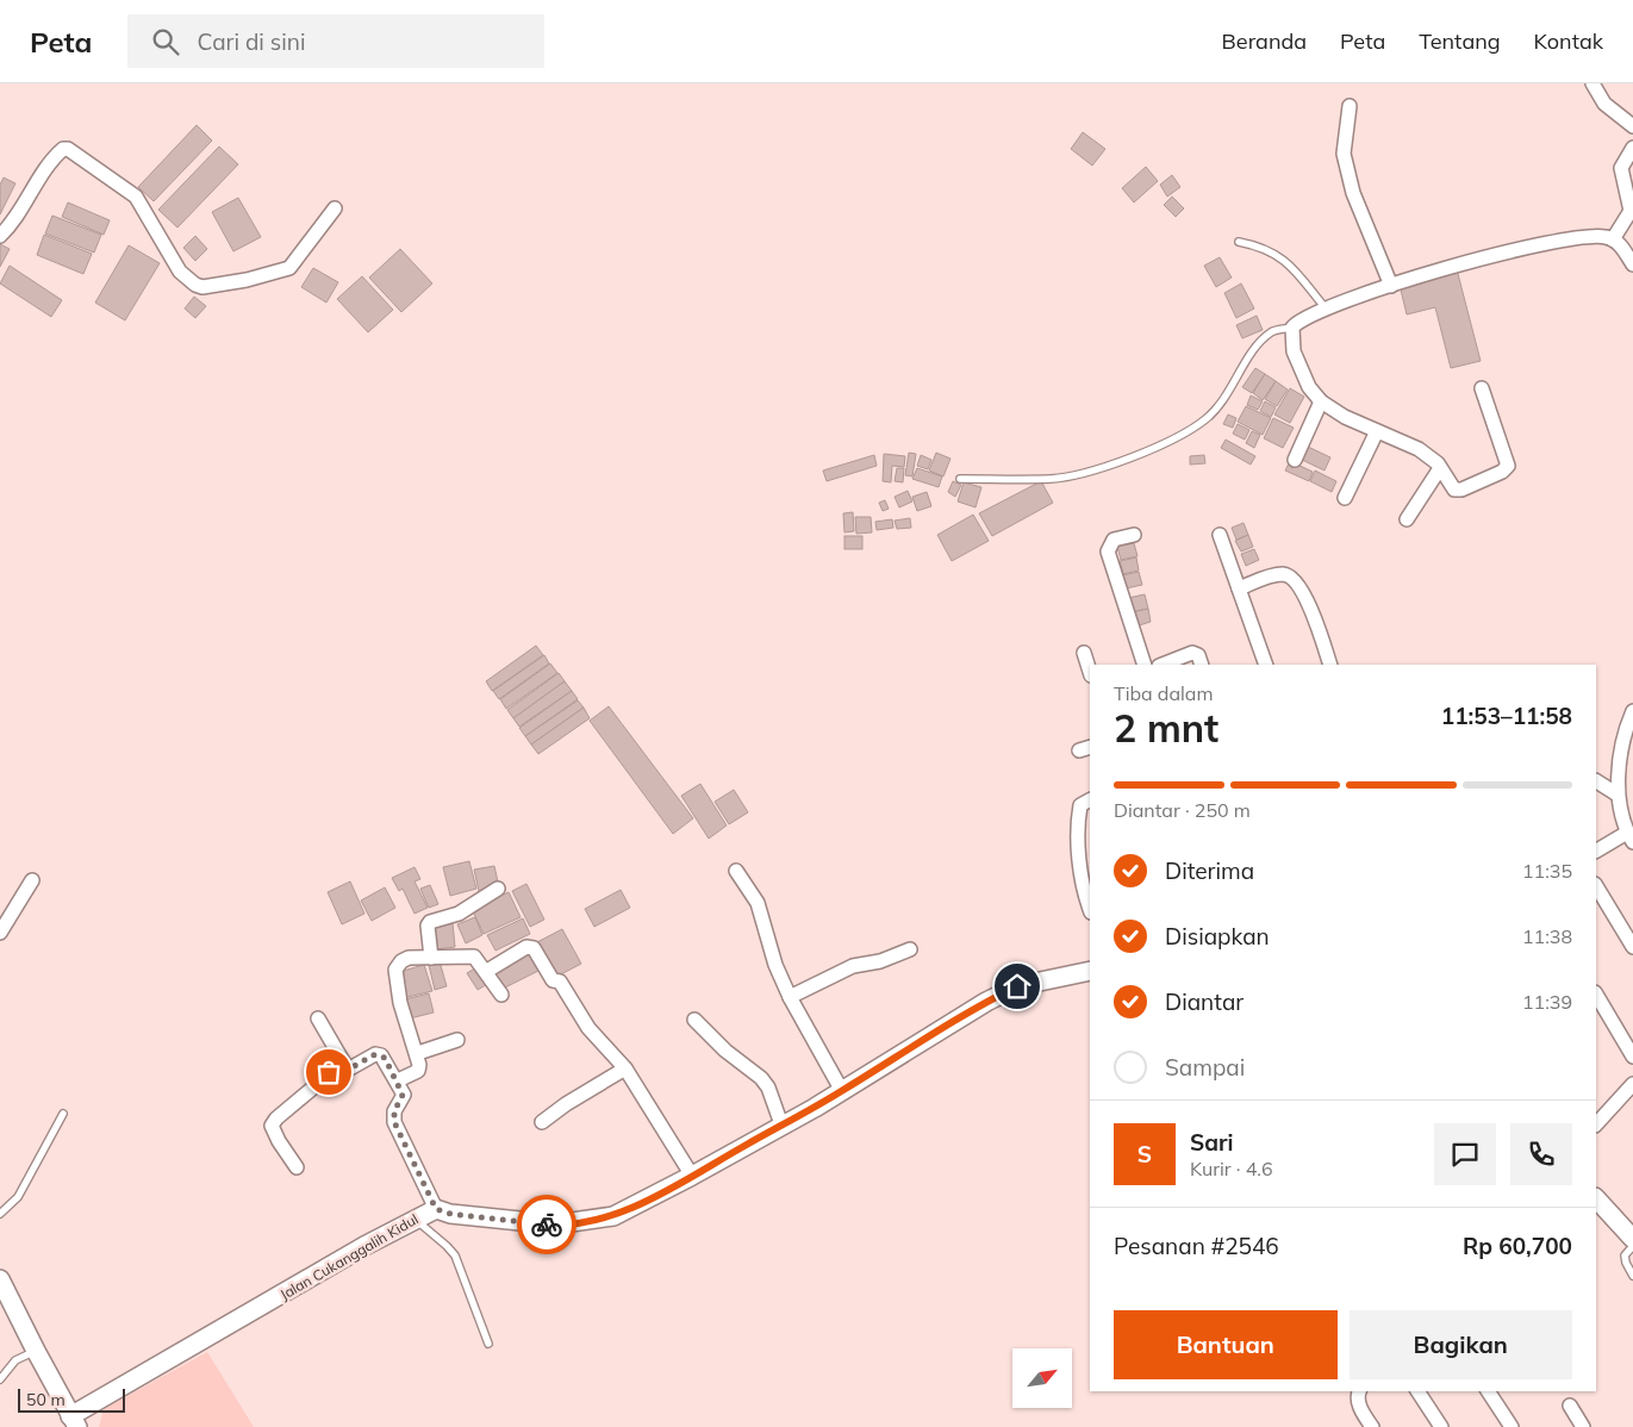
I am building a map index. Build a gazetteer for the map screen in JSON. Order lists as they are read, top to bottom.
{
  "streets": {
    "street": ["Jalan Cukanggalih Kidul"]
  },
  "scale_bar": "50 m",
  "north": "top right",
  "page": {
    "header": "Peta",
    "search": "Cari di sini",
    "nav": [
      "Beranda",
      "Peta",
      "Tentang",
      "Kontak"
    ],
    "heading": ["2 mnt", "Tiba dalam", "11:53–11:58"],
    "panel": [
      "Sari",
      "Kurir · 4.6",
      "Pesanan #2546",
      "Rp 60,700"
    ],
    "bar": "Diantar · 250 m",
    "list": [
      ["Diterima", "11:35"],
      ["Disiapkan", "11:38"],
      ["Diantar", "11:39"],
      "Sampai"
    ],
    "round": "S",
    "buttons": ["Bantuan", "Bagikan"],
    "scale": "50 m"
  }
}
